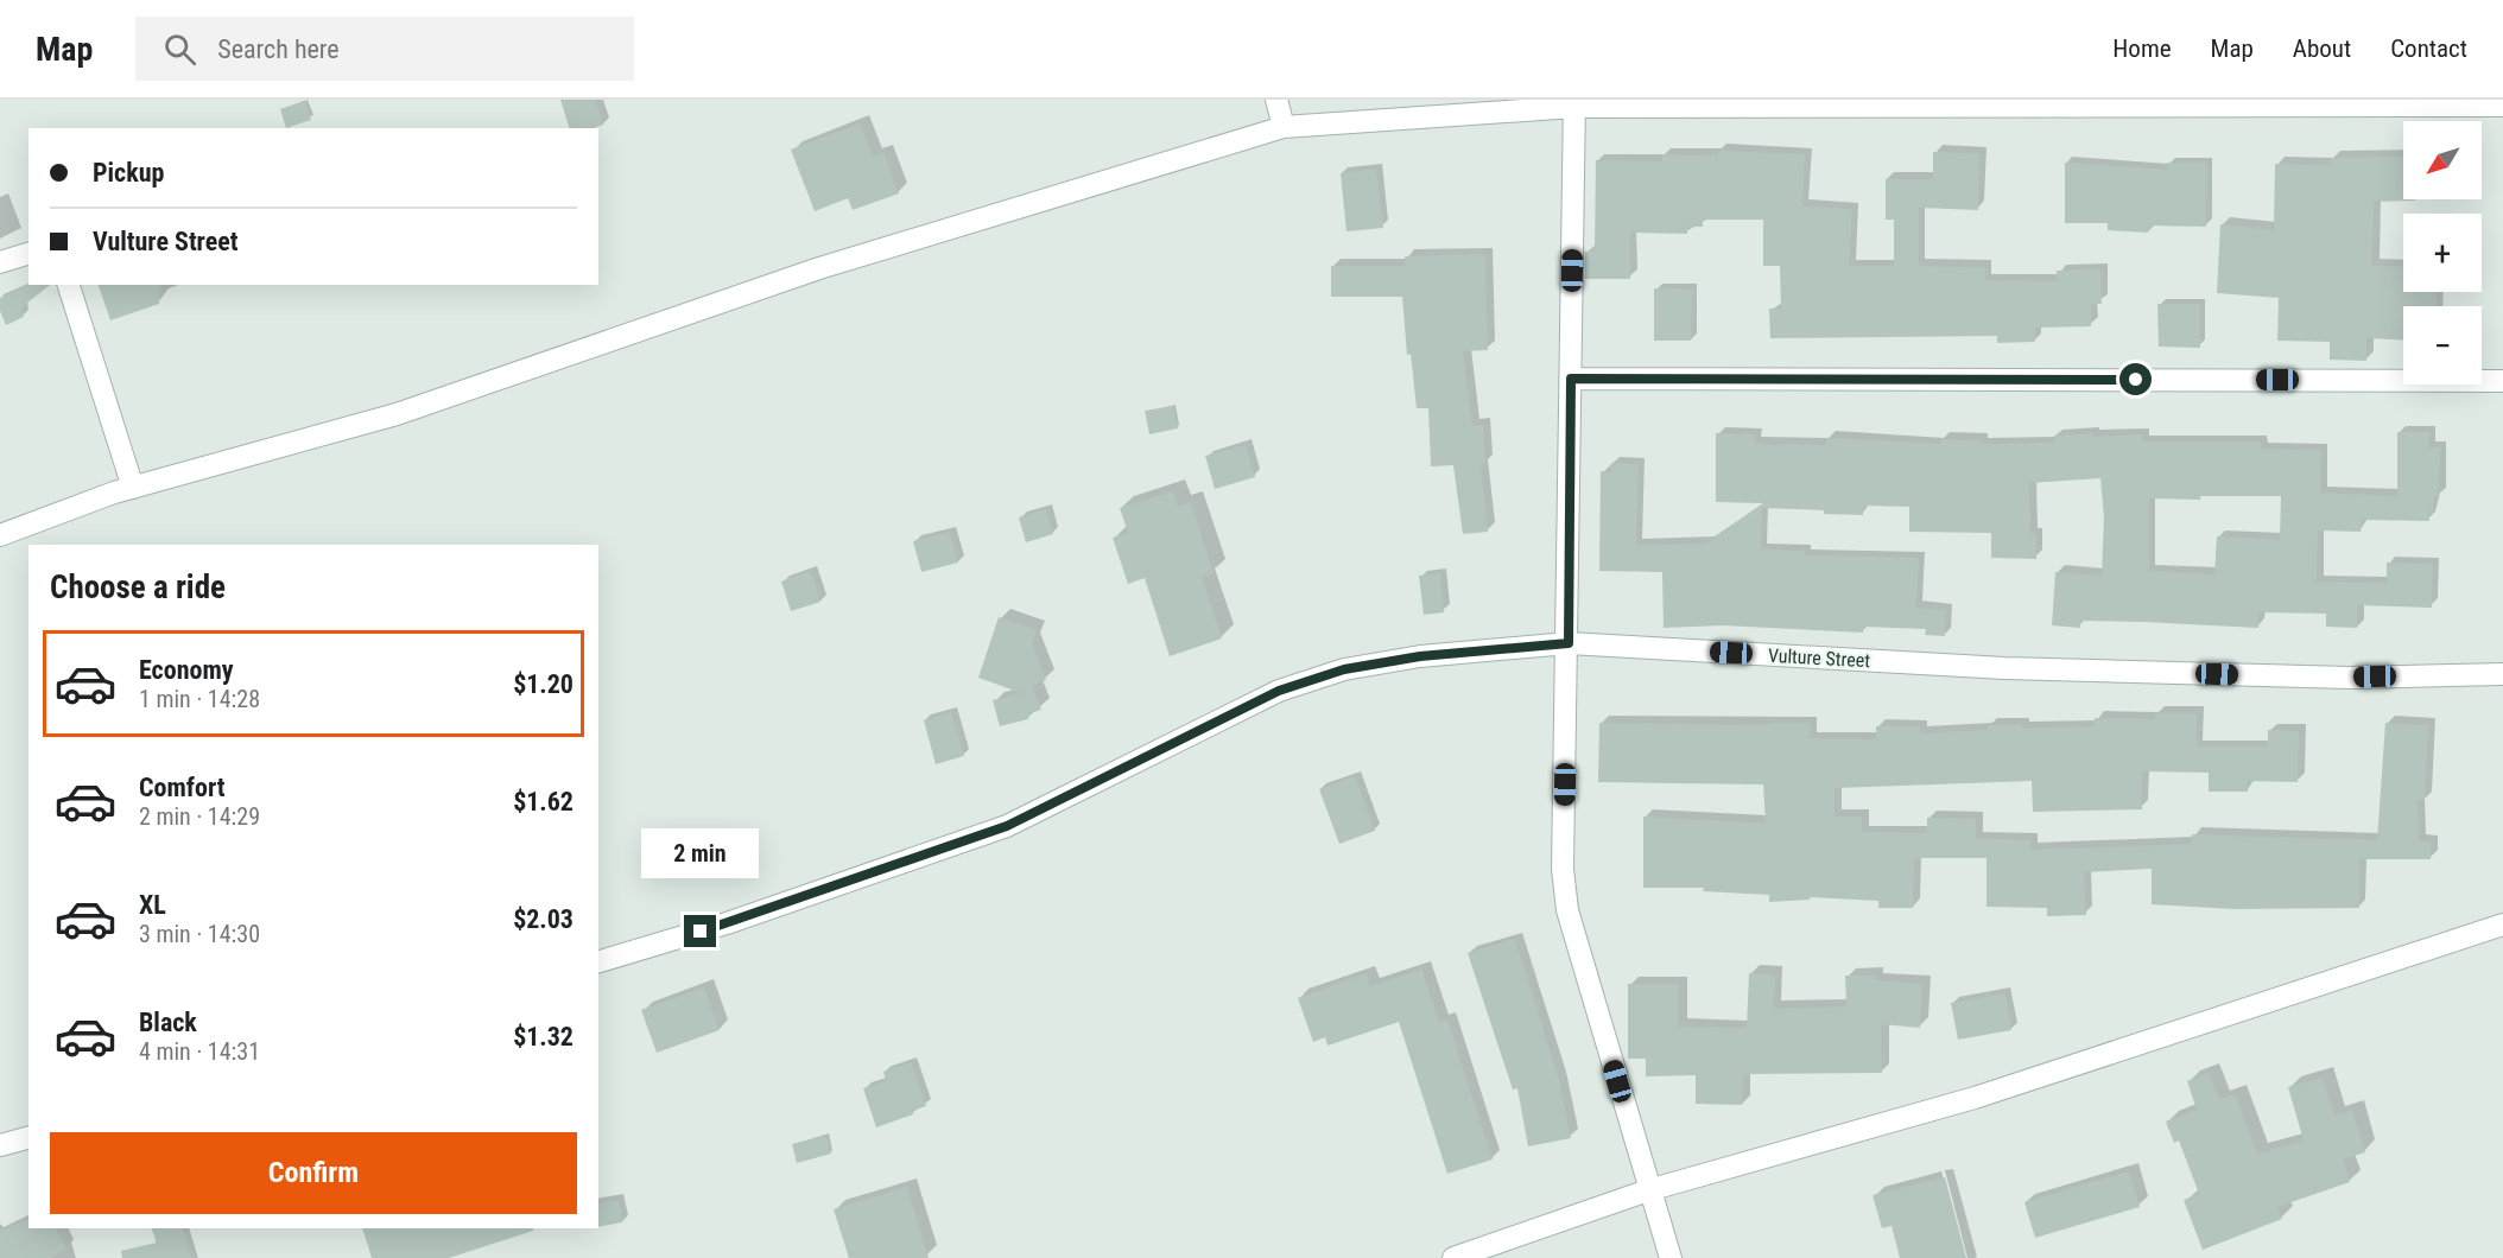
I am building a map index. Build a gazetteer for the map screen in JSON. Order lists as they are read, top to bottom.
{
  "streets": {
    "street": ["Vulture Street"]
  },
  "north": "bottom left",
  "page": {
    "header": "Map",
    "search": "Search here",
    "nav": [
      "Home",
      "Map",
      "About",
      "Contact"
    ],
    "map_buttons": ["+", "−"],
    "banner": ["Pickup", "Vulture Street"],
    "heading": "Choose a ride",
    "list": [
      {
        "name": "Economy",
        "note": "1 min · 14:28",
        "value": "$1.20"
      },
      {
        "name": "Comfort",
        "note": "2 min · 14:29",
        "value": "$1.62"
      },
      {
        "name": "XL",
        "note": "3 min · 14:30",
        "value": "$2.03"
      },
      {
        "name": "Black",
        "note": "4 min · 14:31",
        "value": "$1.32"
      }
    ],
    "bubble": "2 min",
    "buttons": "Confirm"
  }
}
